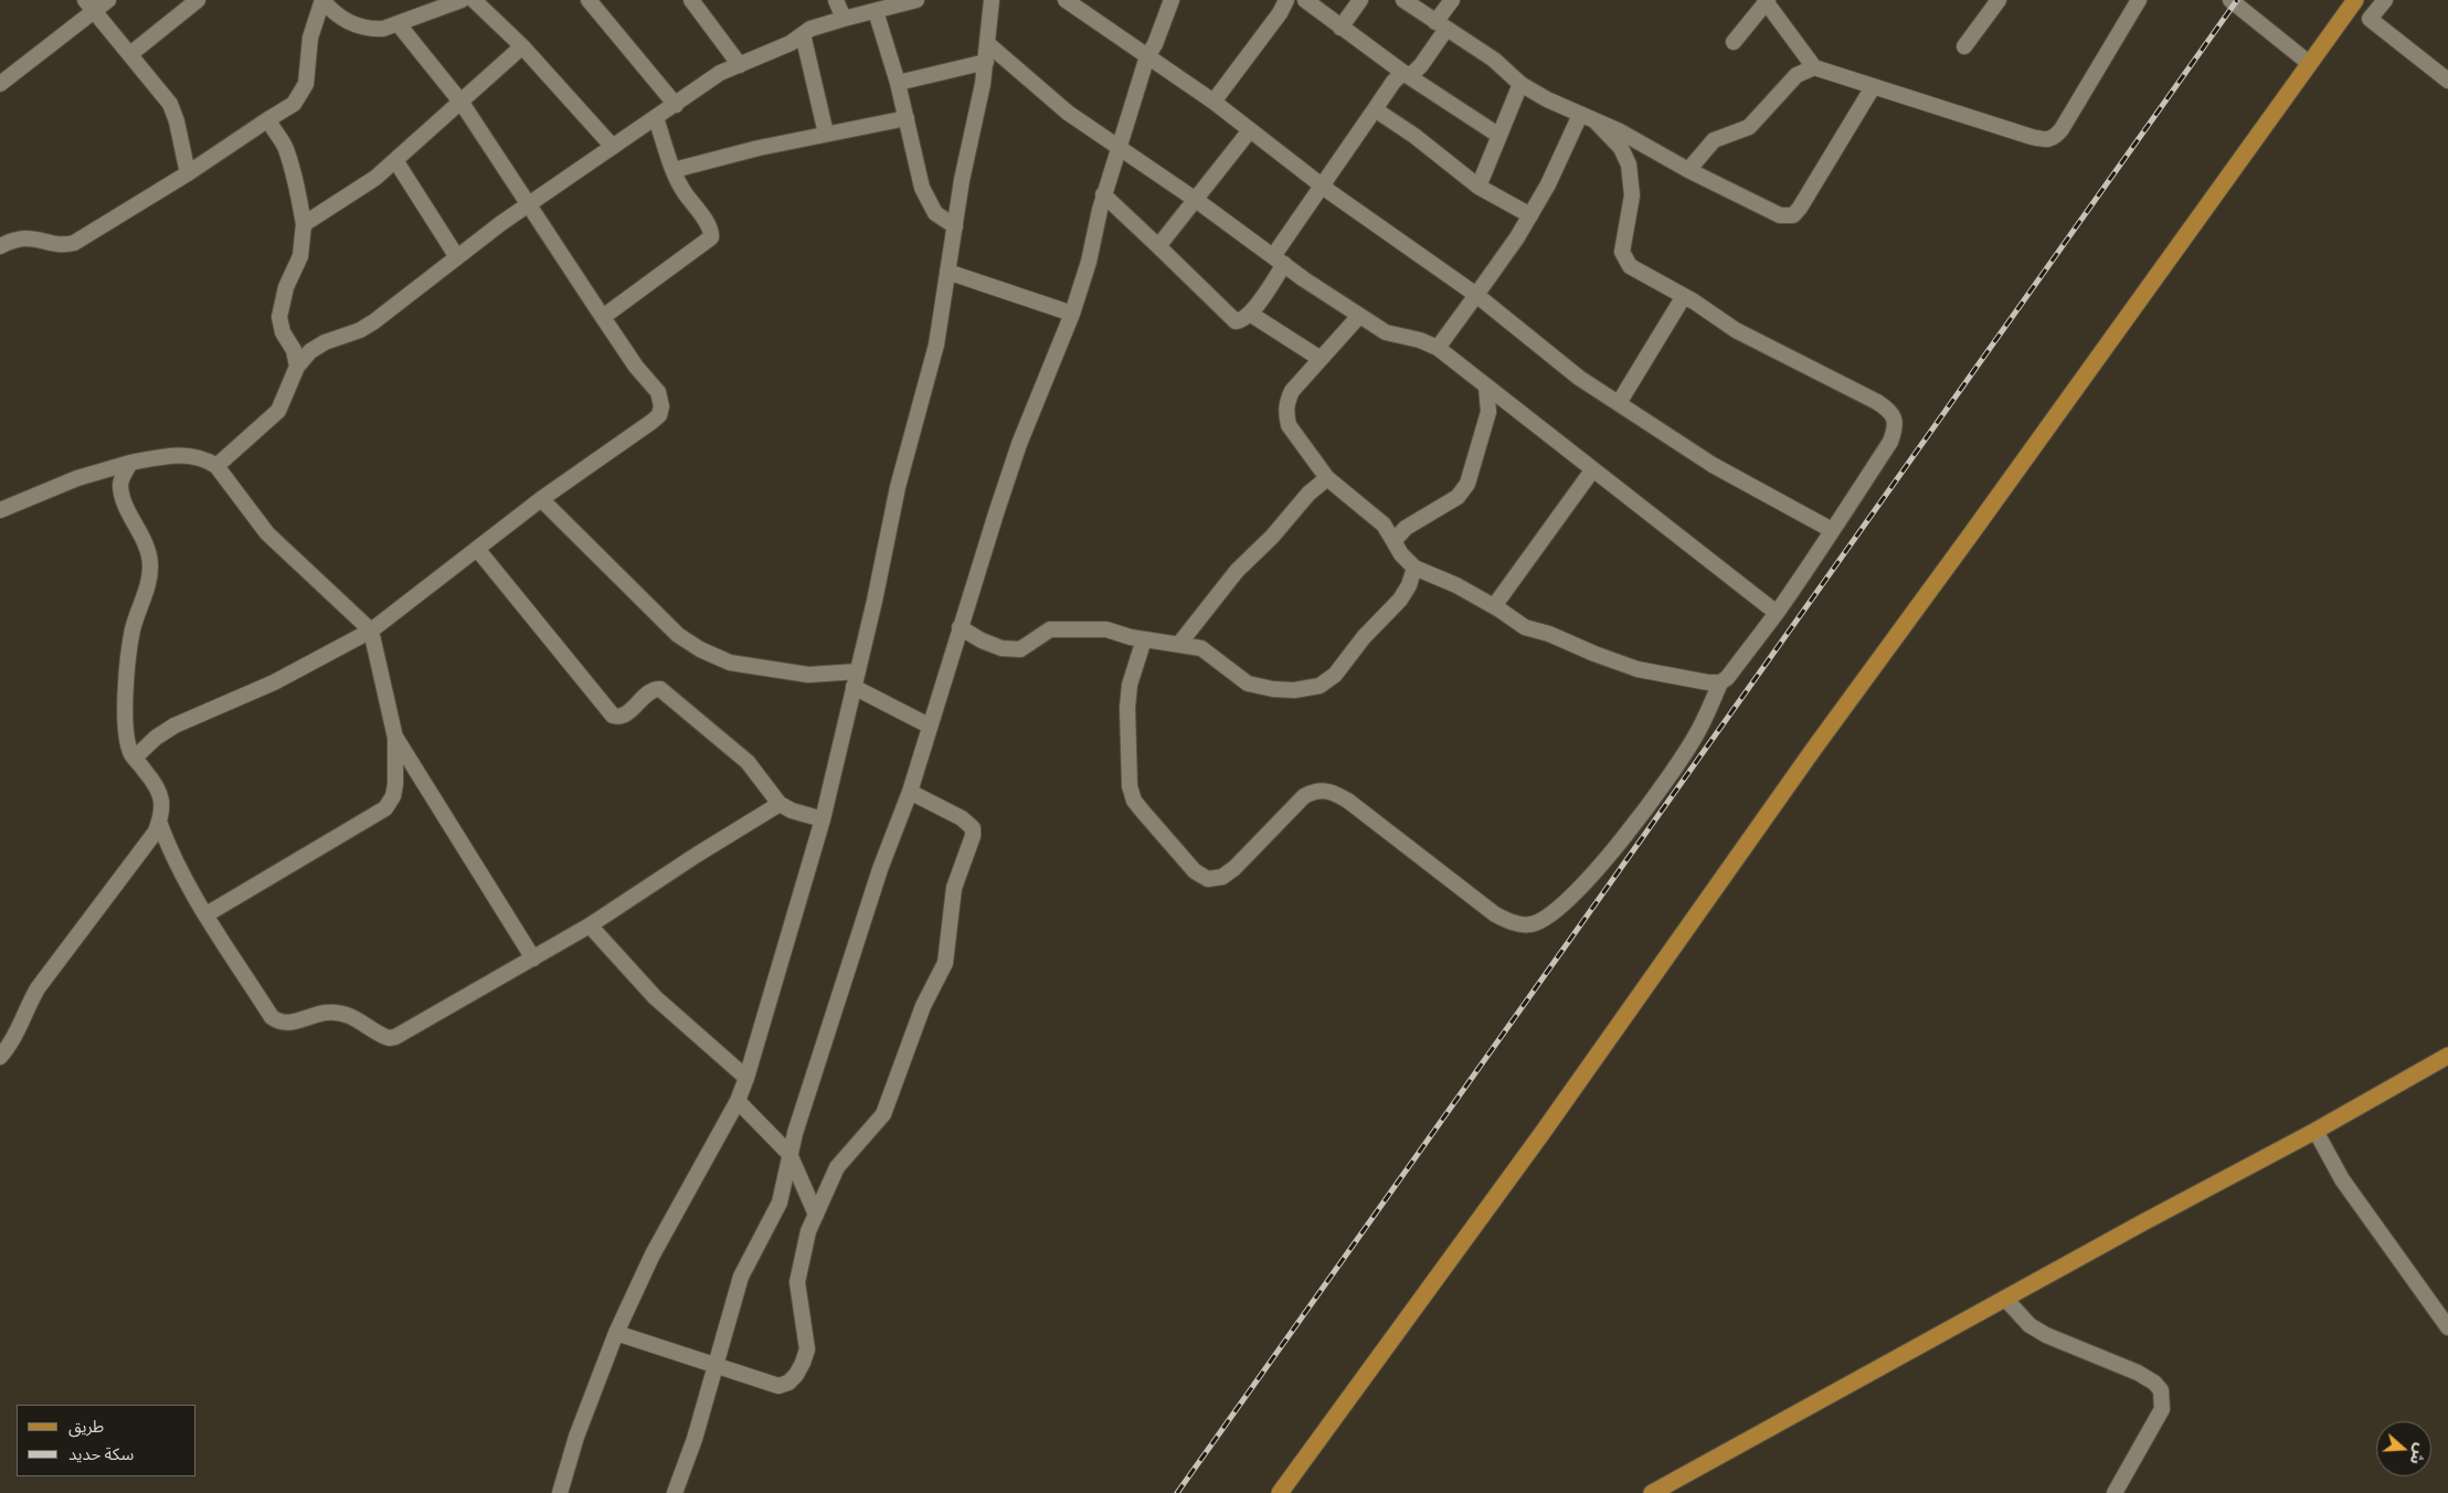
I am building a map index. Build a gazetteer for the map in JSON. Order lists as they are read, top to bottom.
{
  "legend": ["طريق", "سكة حديد"],
  "north": "right"
}
